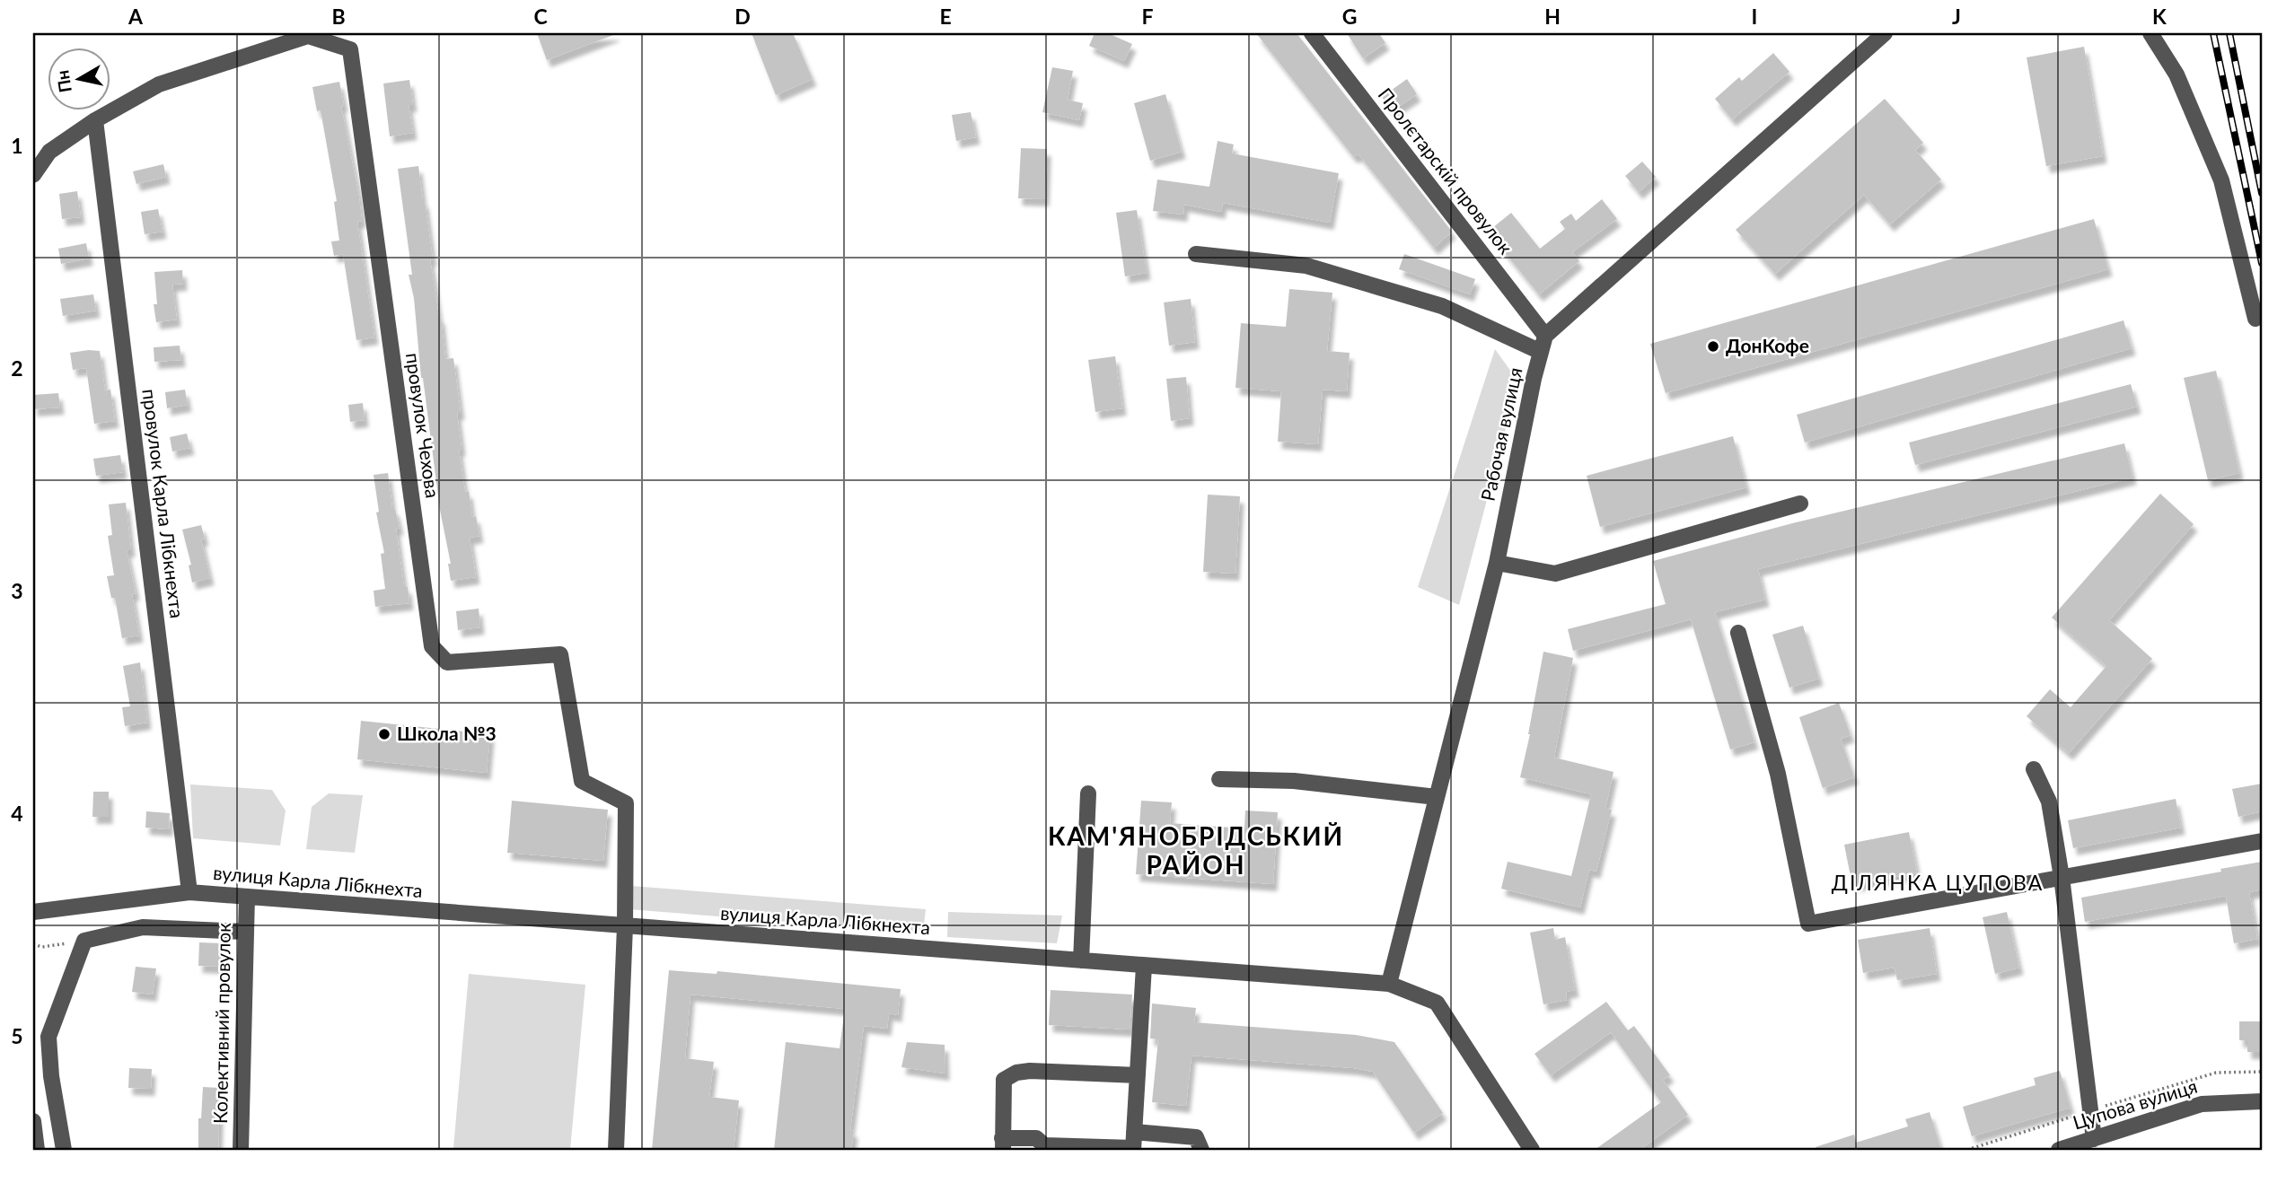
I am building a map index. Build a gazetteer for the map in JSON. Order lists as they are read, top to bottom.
{
  "streets": {
    "street": [
      "Пролєтарскій провулок",
      "провулок Чехова",
      "Рабочая вулиця",
      "провулок Карла Лібкнехта",
      "вулиця Карла Лібкнехта",
      "Колективний провулок",
      "Цупова вулиця"
    ]
  },
  "crossings": [
    ["Пролєтарскій провулок", "Рабочая вулиця"],
    ["провулок Чехова", "провулок Карла Лібкнехта"],
    ["провулок Чехова", "вулиця Карла Лібкнехта"],
    ["Рабочая вулиця", "вулиця Карла Лібкнехта"],
    ["провулок Карла Лібкнехта", "вулиця Карла Лібкнехта"],
    ["вулиця Карла Лібкнехта", "Колективний провулок"]
  ],
  "districts": ["КАМ'ЯНОБРІДСЬКИЙ РАЙОН", "ДІЛЯНКА ЦУПОВА"],
  "places": ["ДонКофе", "Школа №3"],
  "north": "left",
  "grid": {
    "columns": [
      "A",
      "B",
      "C",
      "D",
      "E",
      "F",
      "G",
      "H",
      "I",
      "J",
      "K"
    ],
    "rows": [
      "1",
      "2",
      "3",
      "4",
      "5"
    ]
  }
}
